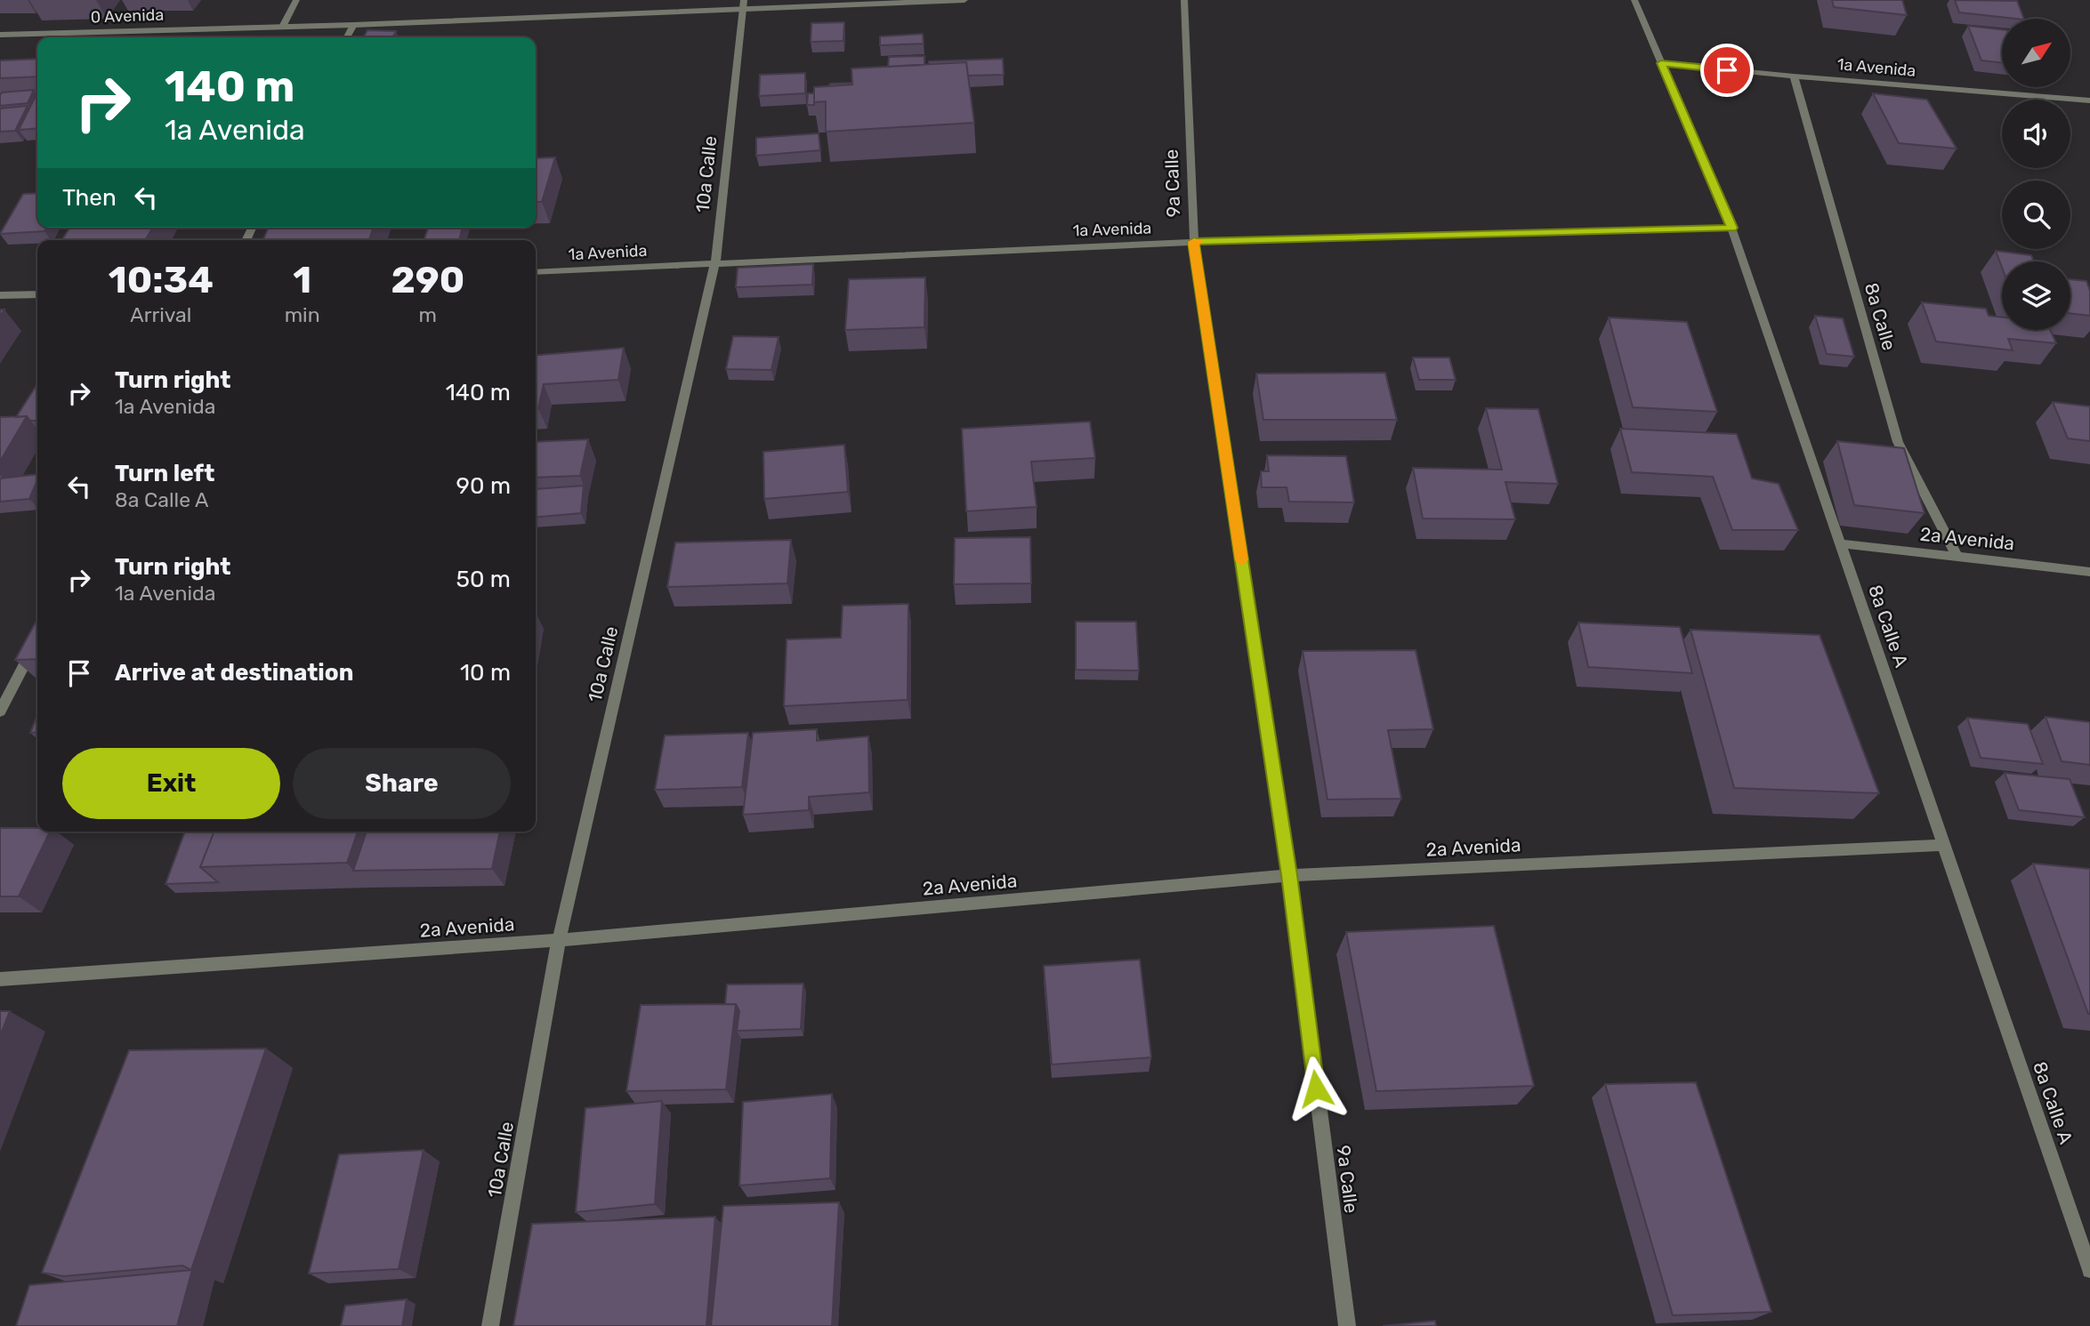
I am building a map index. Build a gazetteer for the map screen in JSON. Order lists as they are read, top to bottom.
{
  "streets": {
    "street": [
      "0 Avenida",
      "1a Avenida",
      "10a Calle",
      "9a Calle",
      "8a Calle",
      "2a Avenida",
      "8a Calle A"
    ]
  },
  "crossings": [
    ["0 Avenida", "10a Calle"],
    ["1a Avenida", "10a Calle"],
    ["1a Avenida", "9a Calle"],
    ["1a Avenida", "8a Calle"],
    ["1a Avenida", "8a Calle A"],
    ["10a Calle", "2a Avenida"],
    ["9a Calle", "2a Avenida"],
    ["8a Calle", "2a Avenida"],
    ["2a Avenida", "8a Calle A"]
  ],
  "north": "top right",
  "page": {
    "turn": ["140 m", "1a Avenida"],
    "then": "Then",
    "eta": [
      "10:34",
      "Arrival",
      "1",
      "min",
      "290",
      "m"
    ],
    "list": [
      {
        "name": "Turn right",
        "note": "1a Avenida",
        "value": "140 m"
      },
      {
        "name": "Turn left",
        "note": "8a Calle A",
        "value": "90 m"
      },
      {
        "name": "Turn right",
        "note": "1a Avenida",
        "value": "50 m"
      },
      {
        "name": "Arrive at destination",
        "value": "10 m"
      }
    ],
    "buttons": ["Exit", "Share"]
  }
}
